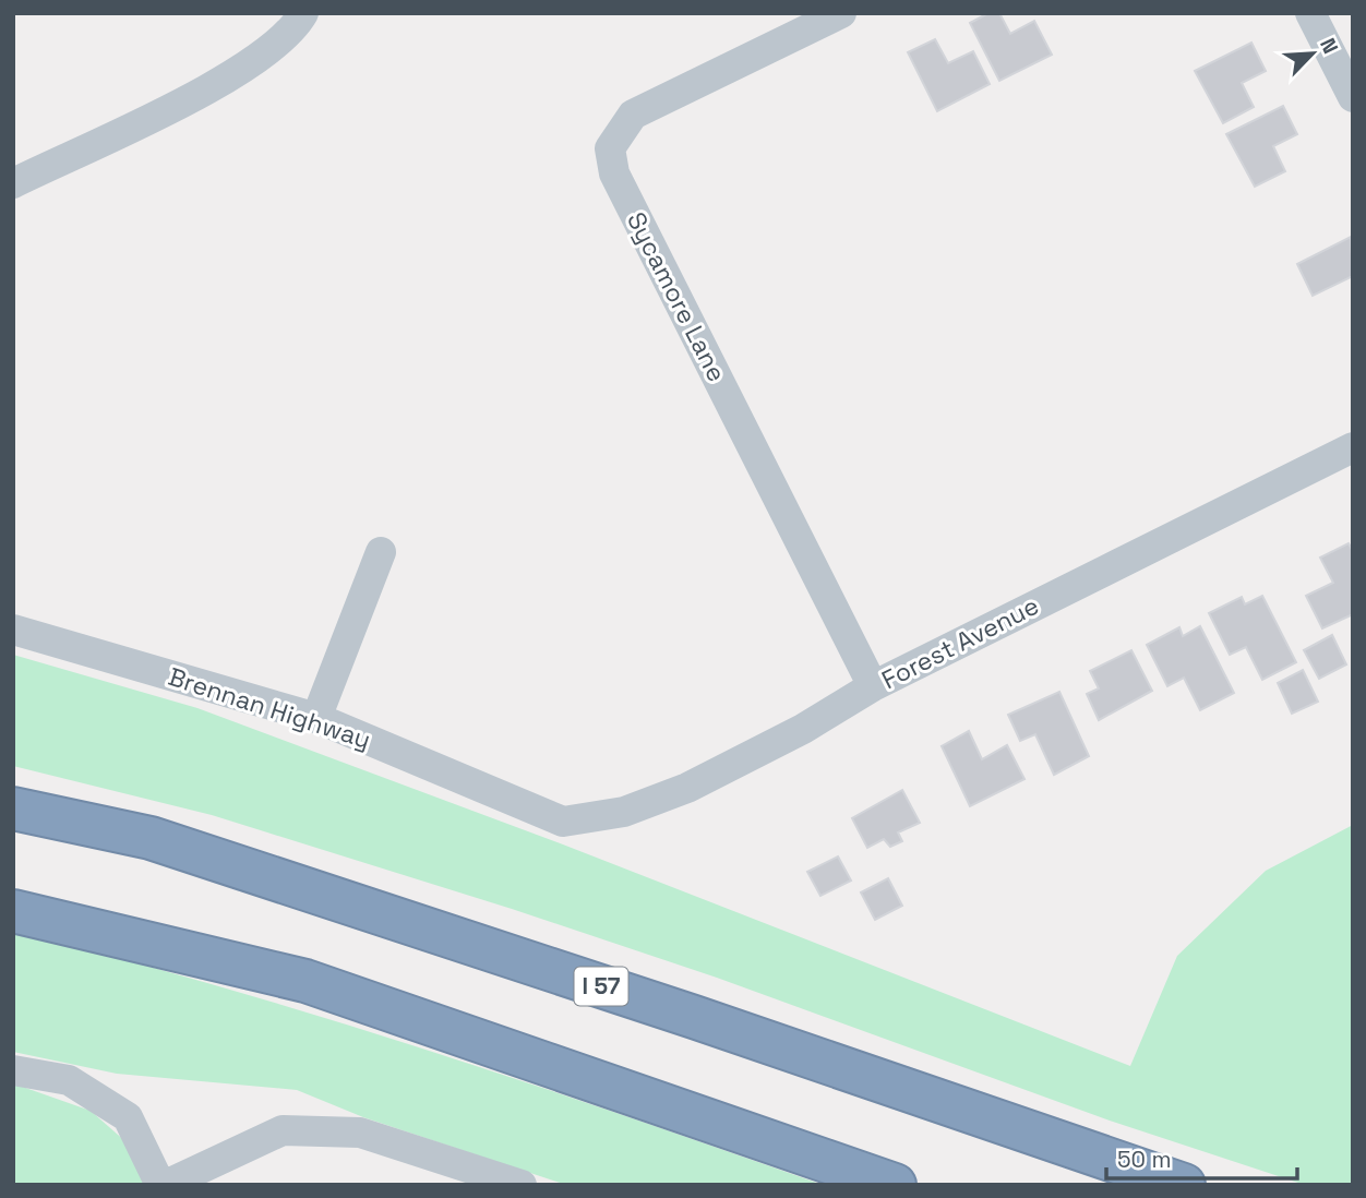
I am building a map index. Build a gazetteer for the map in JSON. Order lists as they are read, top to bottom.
{
  "streets": {
    "highway": ["I 57"],
    "street": ["Sycamore Lane", "Forest Avenue", "Brennan Highway"]
  },
  "crossings": [
    ["Sycamore Lane", "Forest Avenue"],
    ["Forest Avenue", "Brennan Highway"]
  ],
  "scale_bar": "50 m",
  "north": "top right"
}
